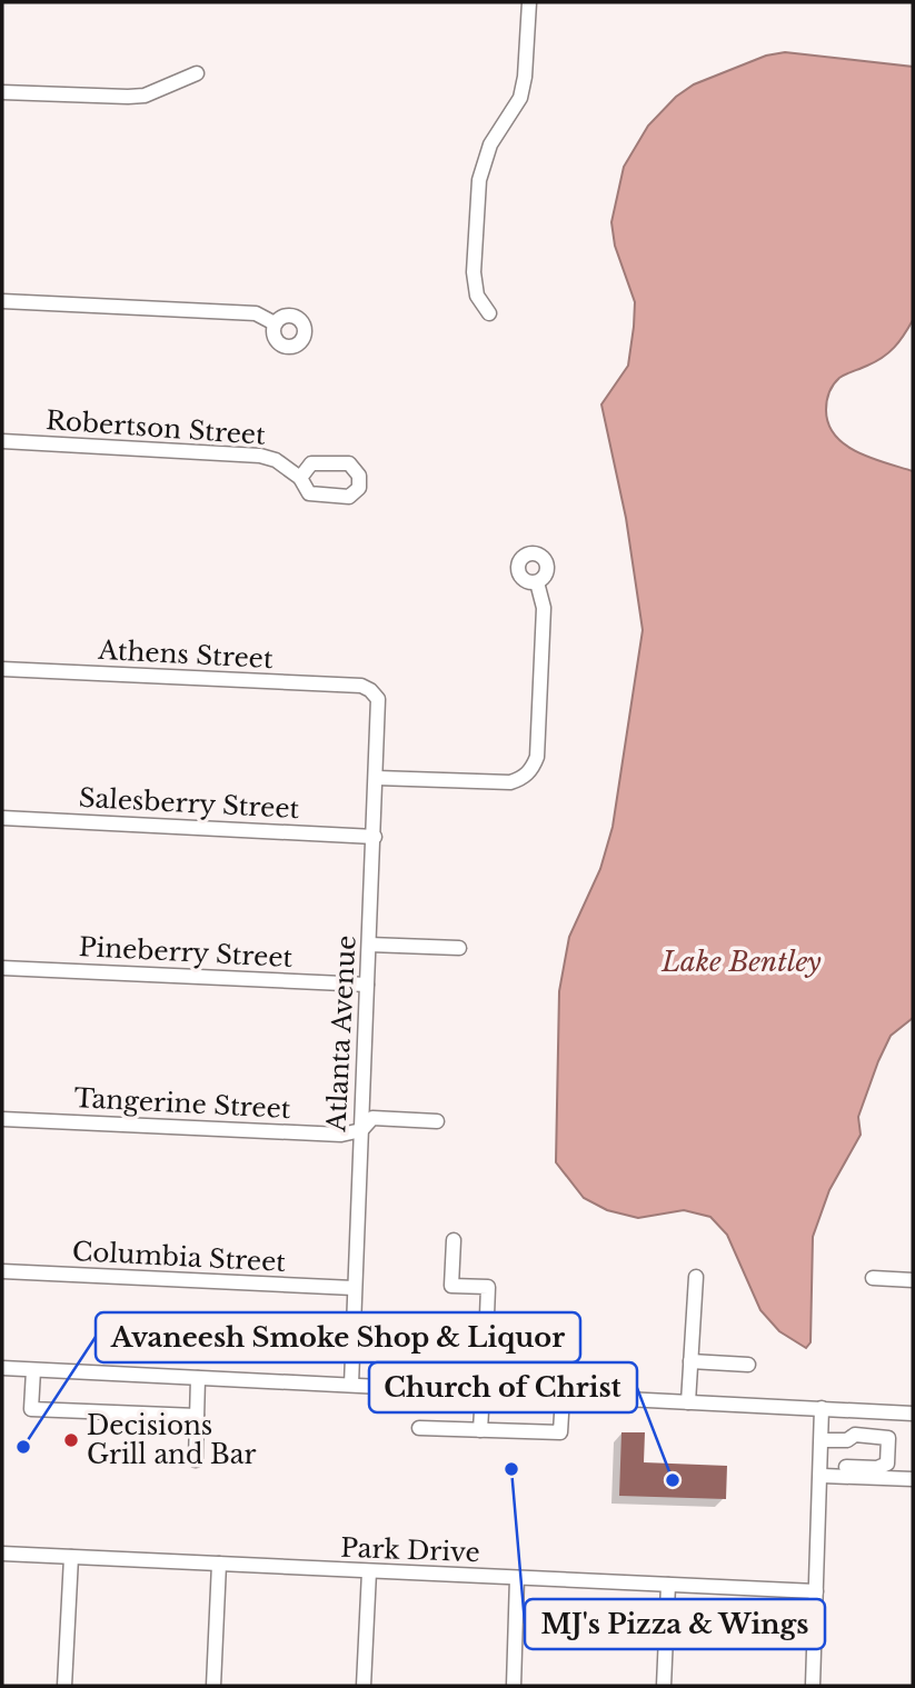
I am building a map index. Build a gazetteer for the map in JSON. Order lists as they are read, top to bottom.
{
  "streets": {
    "street": [
      "Robertson Street",
      "Athens Street",
      "Salesberry Street",
      "Pineberry Street",
      "Atlanta Avenue",
      "Tangerine Street",
      "Columbia Street",
      "Park Drive"
    ]
  },
  "crossings": [
    ["Athens Street", "Atlanta Avenue"],
    ["Salesberry Street", "Atlanta Avenue"],
    ["Pineberry Street", "Atlanta Avenue"],
    ["Atlanta Avenue", "Tangerine Street"],
    ["Atlanta Avenue", "Columbia Street"]
  ],
  "water": ["Lake Bentley"],
  "places": [
    "Decisions Grill and Bar",
    "Avaneesh Smoke Shop & Liquor",
    "MJ's Pizza & Wings",
    "Church of Christ"
  ]
}
